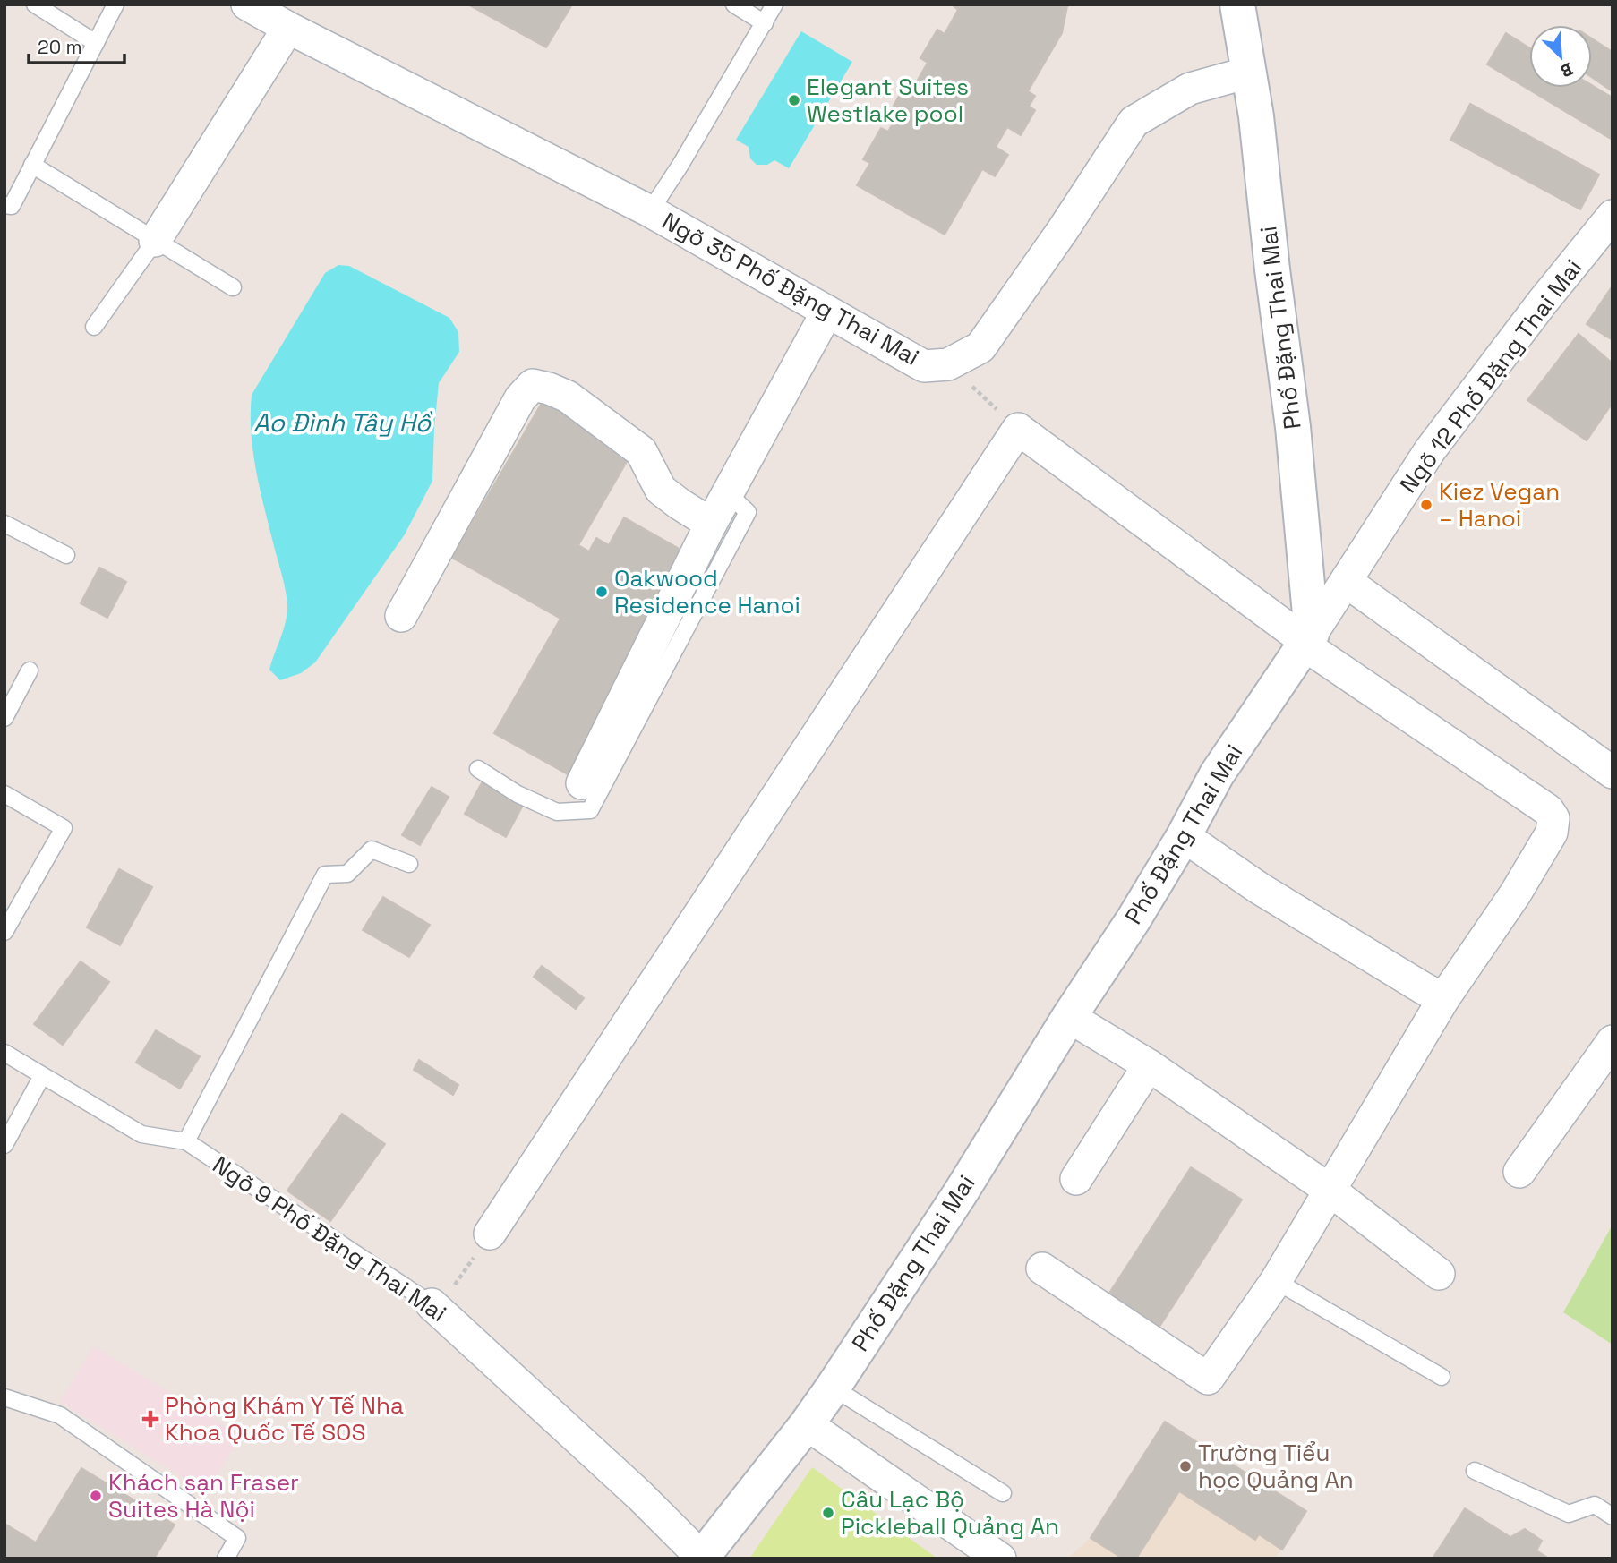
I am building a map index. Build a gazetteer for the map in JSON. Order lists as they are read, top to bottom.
{
  "streets": {
    "street": [
      "Ngõ 35 Phố Đặng Thai Mai",
      "Phố Đặng Thai Mai",
      "Ngõ 12 Phố Đặng Thai Mai",
      "Ngõ 9 Phố Đặng Thai Mai"
    ]
  },
  "crossings": [
    ["Ngõ 35 Phố Đặng Thai Mai", "Phố Đặng Thai Mai"],
    ["Phố Đặng Thai Mai", "Ngõ 12 Phố Đặng Thai Mai"],
    ["Phố Đặng Thai Mai", "Ngõ 9 Phố Đặng Thai Mai"]
  ],
  "water": ["Ao Đình Tây Hồ"],
  "places": {
    "other": [
      "Elegant Suites Westlake pool",
      "Kiez Vegan – Hanoi",
      "Oakwood Residence Hanoi",
      "Trường Tiểu học Quảng An",
      "Khách sạn Fraser Suites Hà Nội",
      "Câu Lạc Bộ Pickleball Quảng An"
    ],
    "health": ["Phòng Khám Y Tế Nha Khoa Quốc Tế SOS"]
  },
  "scale_bar": "20 m",
  "north": "bottom right"
}
